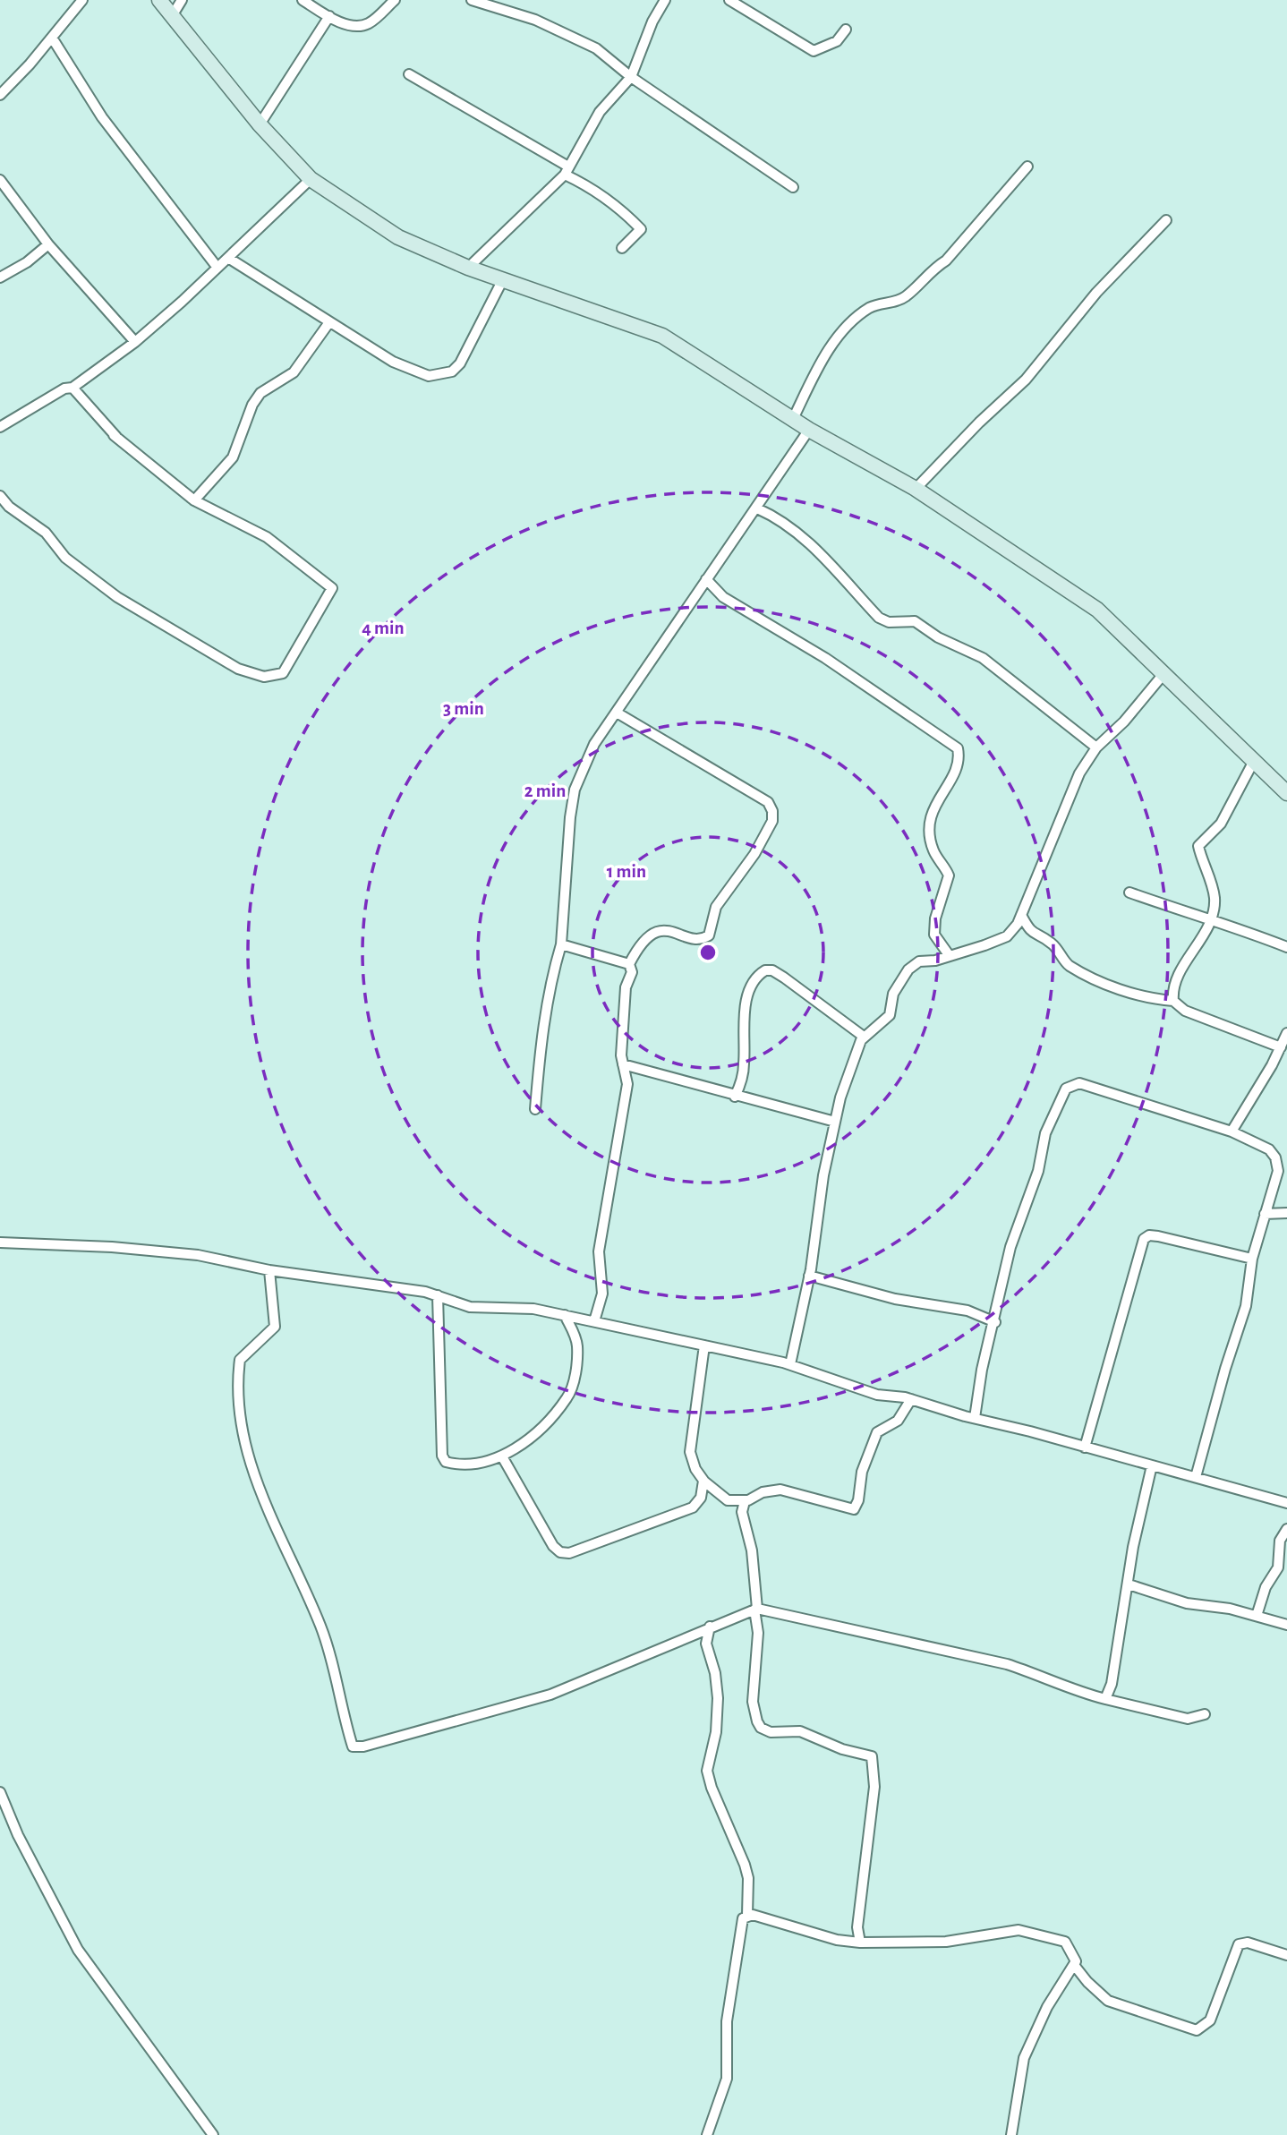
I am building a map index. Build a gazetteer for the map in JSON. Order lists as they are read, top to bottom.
{
  "rings": [
    "4 min",
    "3 min",
    "2 min",
    "1 min"
  ]
}
